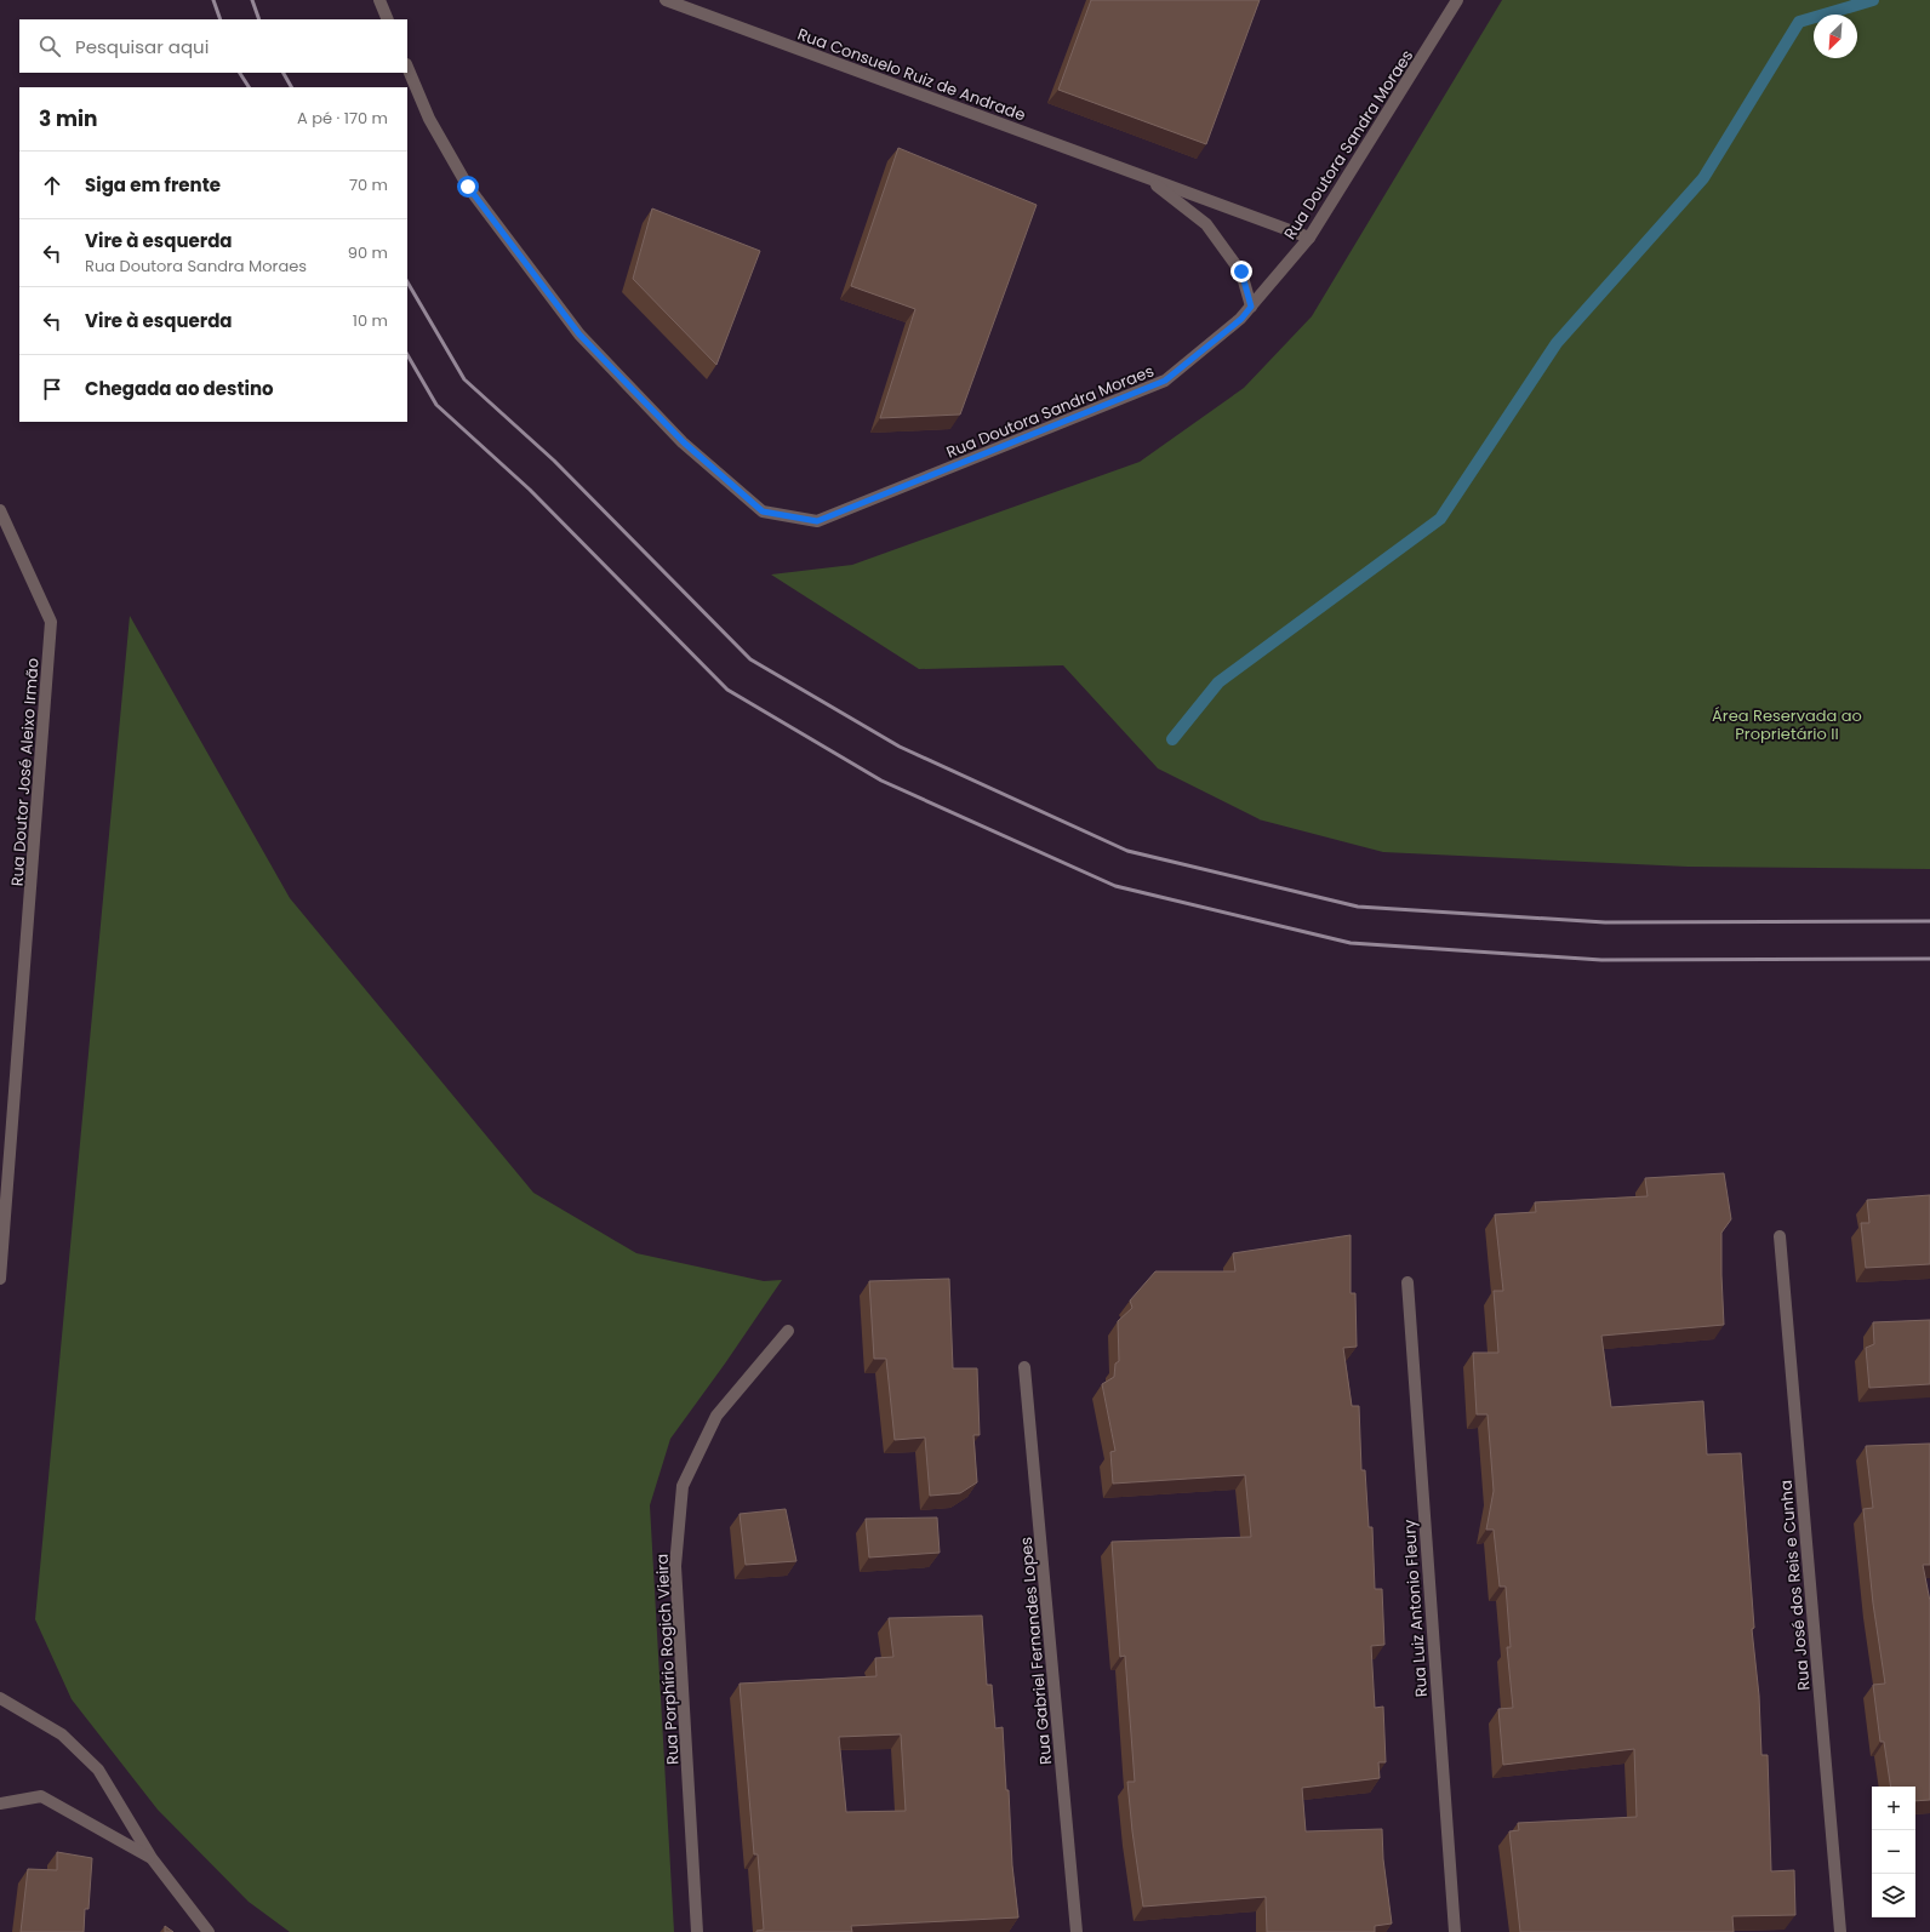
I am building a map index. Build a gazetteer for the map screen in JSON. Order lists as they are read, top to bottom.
{
  "streets": {
    "street": [
      "Rua Consuelo Ruiz de Andrade",
      "Rua Doutora Sandra Moraes",
      "Rua Doutor José Aleixo Irmão",
      "Rua José dos Reis e Cunha",
      "Rua Luiz Antonio Fleury",
      "Rua Gabriel Fernandes Lopes",
      "Rua Porphírio Rogich Vieira"
    ]
  },
  "crossings": [
    ["Rua Consuelo Ruiz de Andrade", "Rua Doutora Sandra Moraes"]
  ],
  "parks": ["Área Reservada ao Proprietário II"],
  "north": "bottom left",
  "page": {
    "search": "Pesquisar aqui",
    "heading": ["3 min", "A pé · 170 m"],
    "list": [
      ["Siga em frente", "70 m"],
      ["Vire à esquerda", "Rua Doutora Sandra Moraes", "90 m"],
      ["Vire à esquerda", "10 m"],
      "Chegada ao destino"
    ],
    "map_buttons": ["+", "−"]
  }
}
